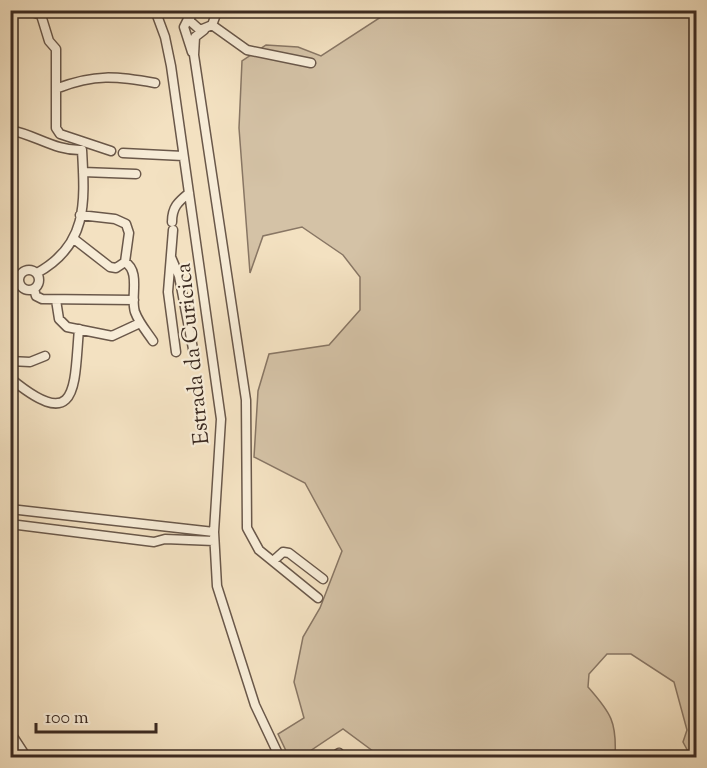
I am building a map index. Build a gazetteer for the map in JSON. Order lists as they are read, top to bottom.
{
  "streets": {
    "street": ["Estrada da Curicica"]
  },
  "scale_bar": "100 m"
}
